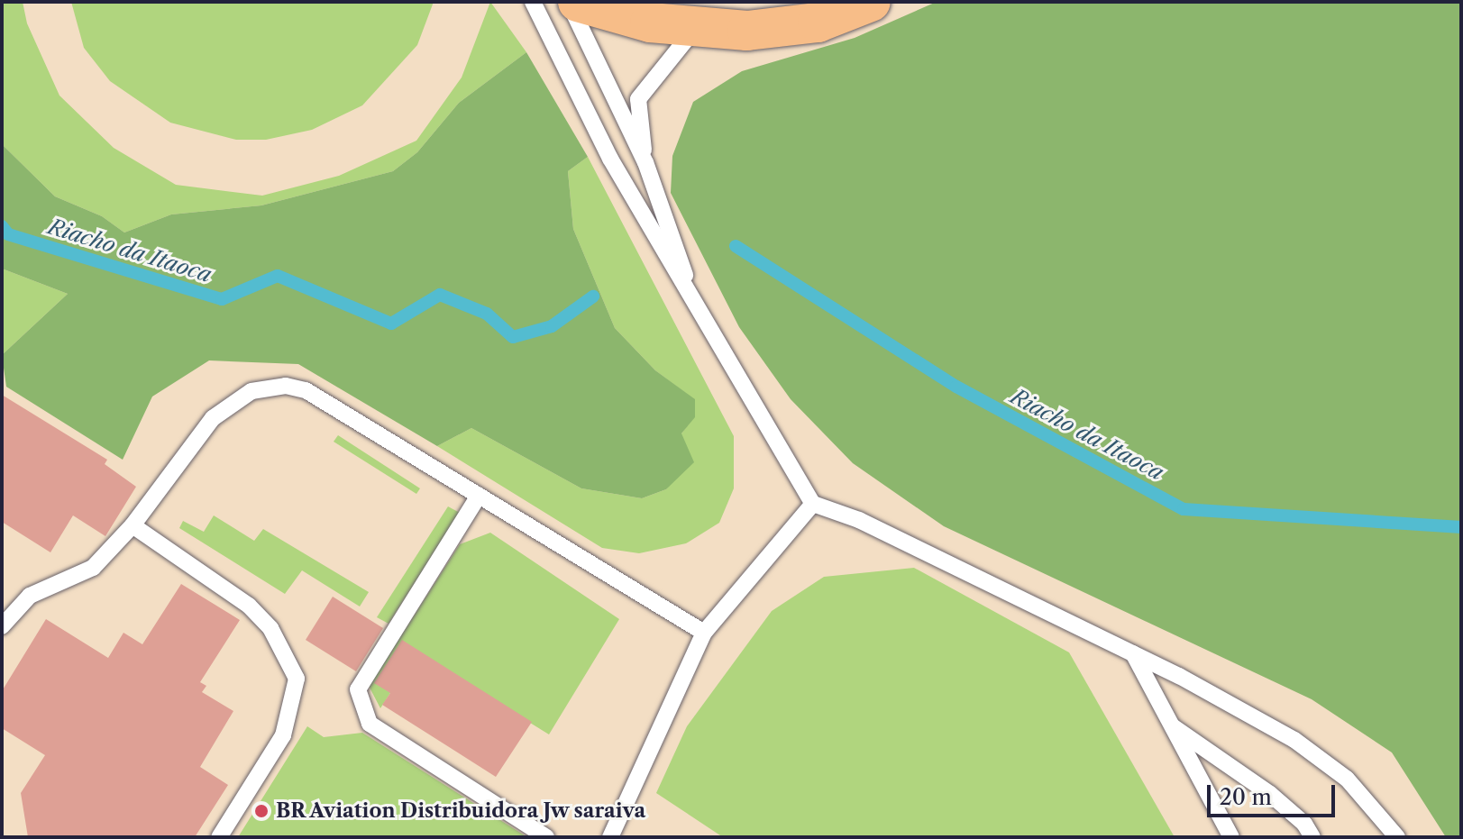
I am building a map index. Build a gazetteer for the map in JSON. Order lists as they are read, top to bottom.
{
  "water": ["Riacho da Itaoca"],
  "places": ["BR Aviation Distribuidora Jw saraiva"],
  "scale_bar": "20 m"
}
